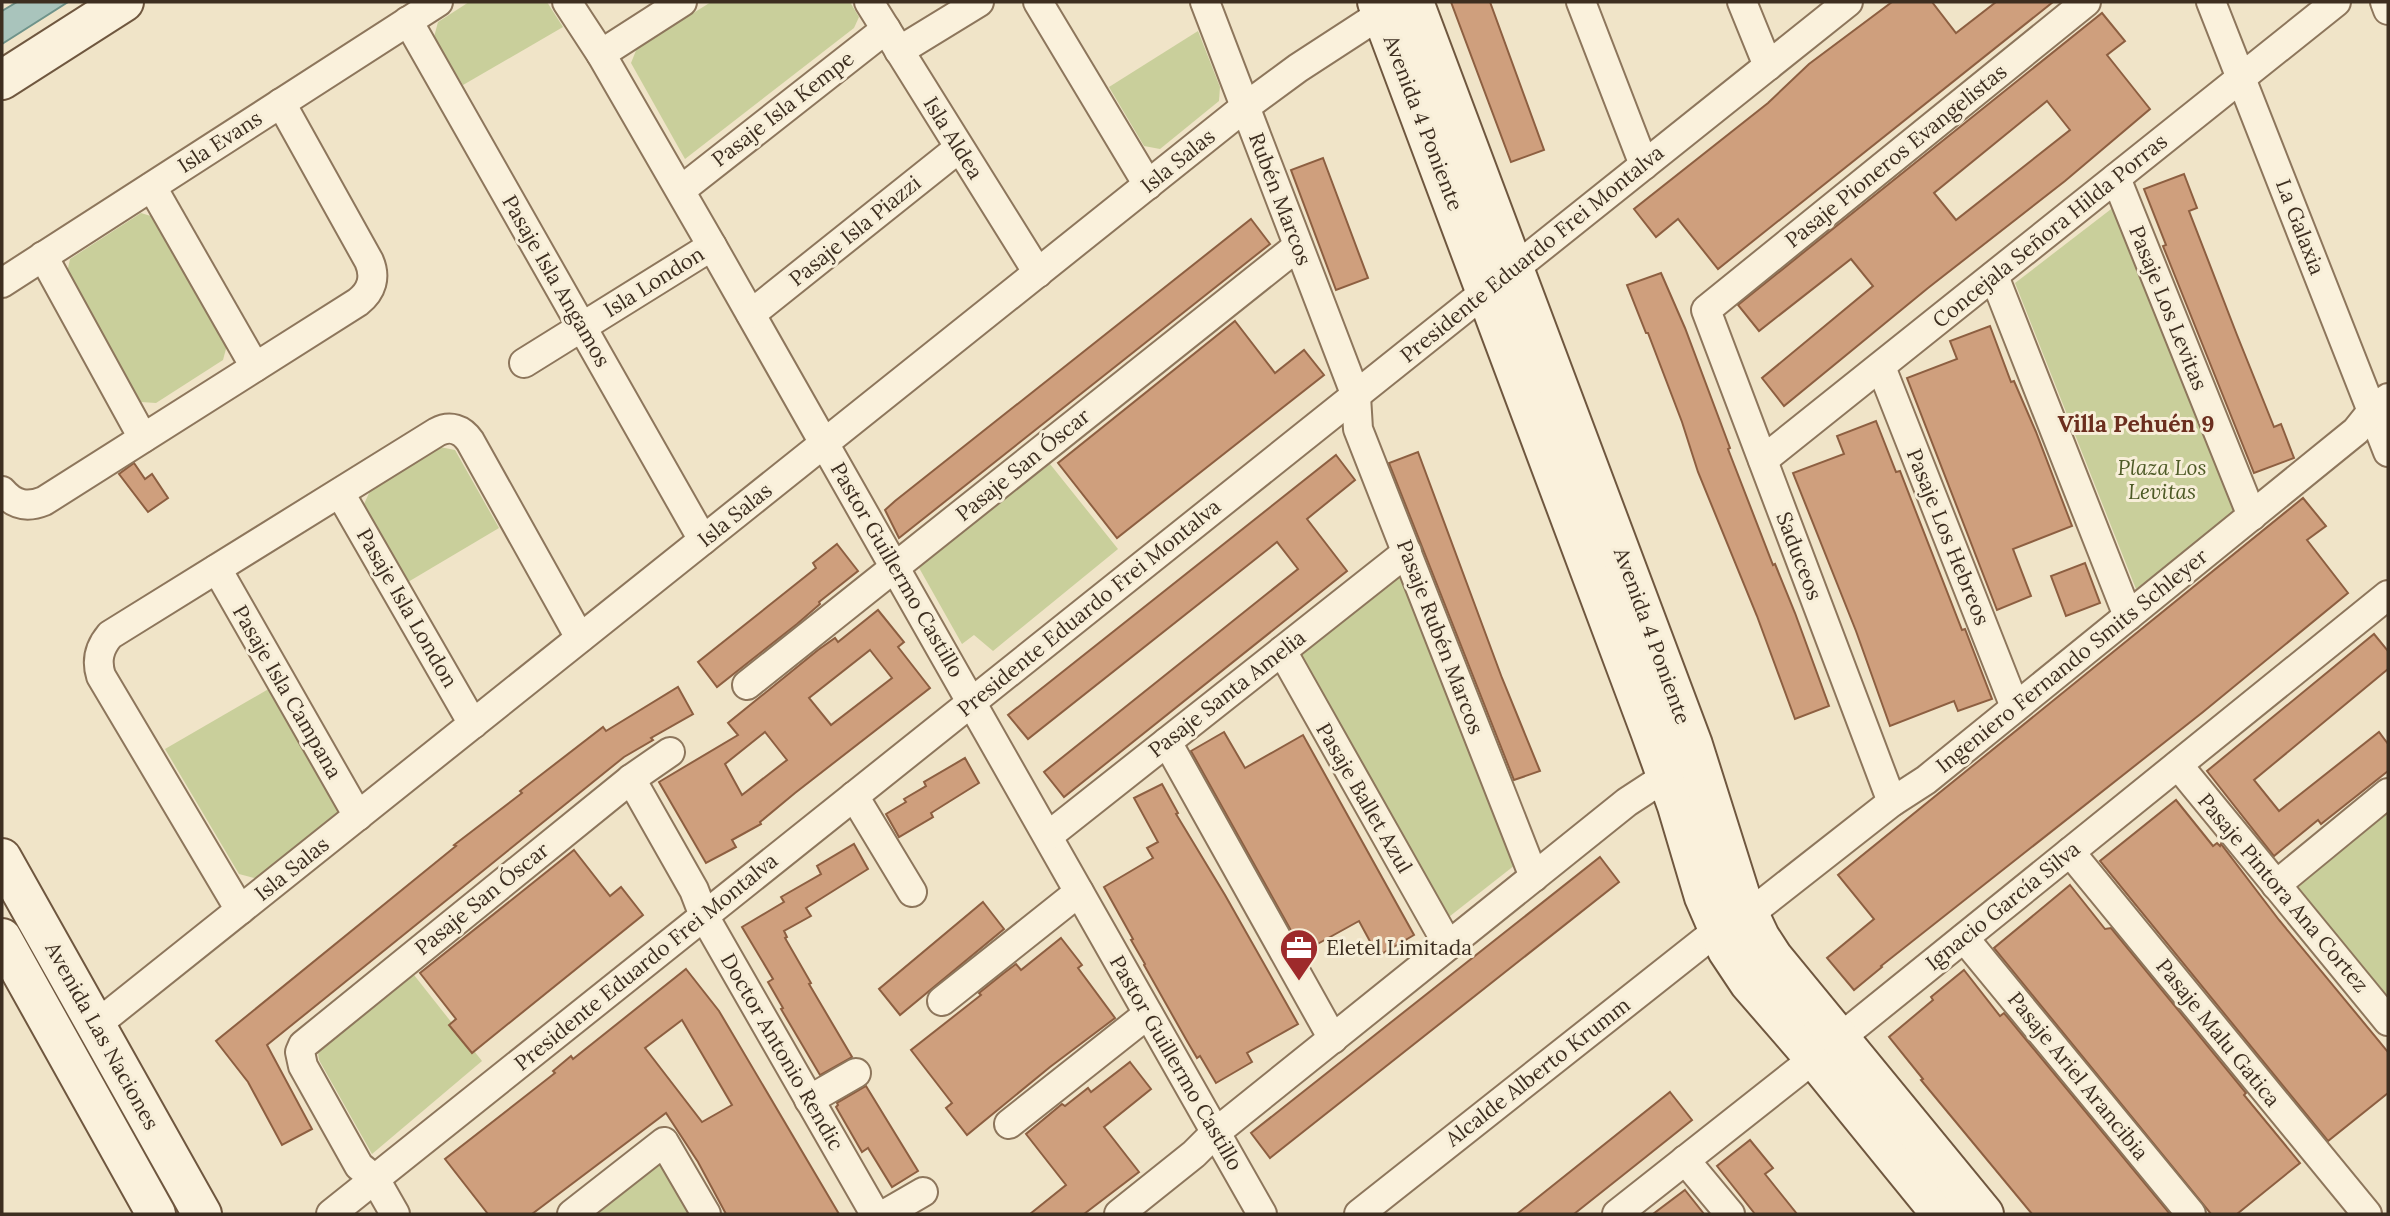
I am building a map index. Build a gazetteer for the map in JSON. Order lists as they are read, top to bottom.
{
  "streets": {
    "street": [
      "Pasaje Isla Kempe",
      "Avenida 4 Poniente",
      "Isla Aldea",
      "Isla Evans",
      "Pasaje Pioneros Evangelistas",
      "Isla Salas",
      "Rubén Marcos",
      "La Galaxia",
      "Pasaje Isla Piazzi",
      "Concejala Señora Hilda Porras",
      "Presidente Eduardo Frei Montalva",
      "Pasaje Isla Angamos",
      "Isla London",
      "Pasaje Los Levitas",
      "Pasaje San Óscar",
      "Pasaje Los Hebreos",
      "Saduceos",
      "Pastor Guillermo Castillo",
      "Pasaje Isla London",
      "Pasaje Rubén Marcos",
      "Ingeniero Fernando Smits Schleyer",
      "Pasaje Isla Campana",
      "Pasaje Santa Amelia",
      "Pasaje Ballet Azul",
      "Pasaje Pintora Ana Cortez",
      "Ignacio García Silva",
      "Pasaje Malu Gatica",
      "Avenida Las Naciones",
      "Doctor Antonio Rendic",
      "Alcalde Alberto Krumm",
      "Pasaje Ariel Arancibia"
    ]
  },
  "crossings": [
    ["Pasaje Isla Kempe", "Isla Aldea"],
    ["Pasaje Isla Kempe", "Pastor Guillermo Castillo"],
    ["Avenida 4 Poniente", "Isla Salas"],
    ["Avenida 4 Poniente", "Presidente Eduardo Frei Montalva"],
    ["Avenida 4 Poniente", "Ingeniero Fernando Smits Schleyer"],
    ["Avenida 4 Poniente", "Ignacio García Silva"],
    ["Avenida 4 Poniente", "Alcalde Alberto Krumm"],
    ["Isla Aldea", "Isla Salas"],
    ["Isla Aldea", "Pasaje Isla Piazzi"],
    ["Isla Evans", "Pasaje Isla Angamos"],
    ["Pasaje Pioneros Evangelistas", "Saduceos"],
    ["Isla Salas", "Rubén Marcos"],
    ["Isla Salas", "Pasaje Isla Angamos"],
    ["Isla Salas", "Pastor Guillermo Castillo"],
    ["Isla Salas", "Pasaje Isla London"],
    ["Isla Salas", "Pasaje Isla Campana"],
    ["Isla Salas", "Avenida Las Naciones"],
    ["Rubén Marcos", "Presidente Eduardo Frei Montalva"],
    ["Rubén Marcos", "Pasaje San Óscar"],
    ["Rubén Marcos", "Pasaje Rubén Marcos"],
    ["La Galaxia", "Concejala Señora Hilda Porras"],
    ["La Galaxia", "Ingeniero Fernando Smits Schleyer"],
    ["Pasaje Isla Piazzi", "Pastor Guillermo Castillo"],
    ["Concejala Señora Hilda Porras", "Pasaje Los Levitas"],
    ["Concejala Señora Hilda Porras", "Pasaje Los Hebreos"],
    ["Concejala Señora Hilda Porras", "Saduceos"],
    ["Presidente Eduardo Frei Montalva", "Pasaje San Óscar"],
    ["Presidente Eduardo Frei Montalva", "Pastor Guillermo Castillo"],
    ["Presidente Eduardo Frei Montalva", "Pasaje Rubén Marcos"],
    ["Presidente Eduardo Frei Montalva", "Doctor Antonio Rendic"],
    ["Pasaje Isla Angamos", "Isla London"],
    ["Isla London", "Pastor Guillermo Castillo"],
    ["Pasaje Los Levitas", "Ingeniero Fernando Smits Schleyer"],
    ["Pasaje San Óscar", "Pastor Guillermo Castillo"],
    ["Pasaje San Óscar", "Doctor Antonio Rendic"],
    ["Pasaje Los Hebreos", "Ingeniero Fernando Smits Schleyer"],
    ["Saduceos", "Ingeniero Fernando Smits Schleyer"],
    ["Pastor Guillermo Castillo", "Pasaje Santa Amelia"],
    ["Pasaje Rubén Marcos", "Pasaje Santa Amelia"],
    ["Ingeniero Fernando Smits Schleyer", "Alcalde Alberto Krumm"],
    ["Pasaje Santa Amelia", "Pasaje Ballet Azul"],
    ["Pasaje Pintora Ana Cortez", "Ignacio García Silva"],
    ["Ignacio García Silva", "Pasaje Malu Gatica"],
    ["Ignacio García Silva", "Pasaje Ariel Arancibia"]
  ],
  "districts": ["Villa Pehuén 9"],
  "parks": ["Plaza Los Levitas"],
  "places": {
    "office": ["Eletel Limitada"]
  }
}
